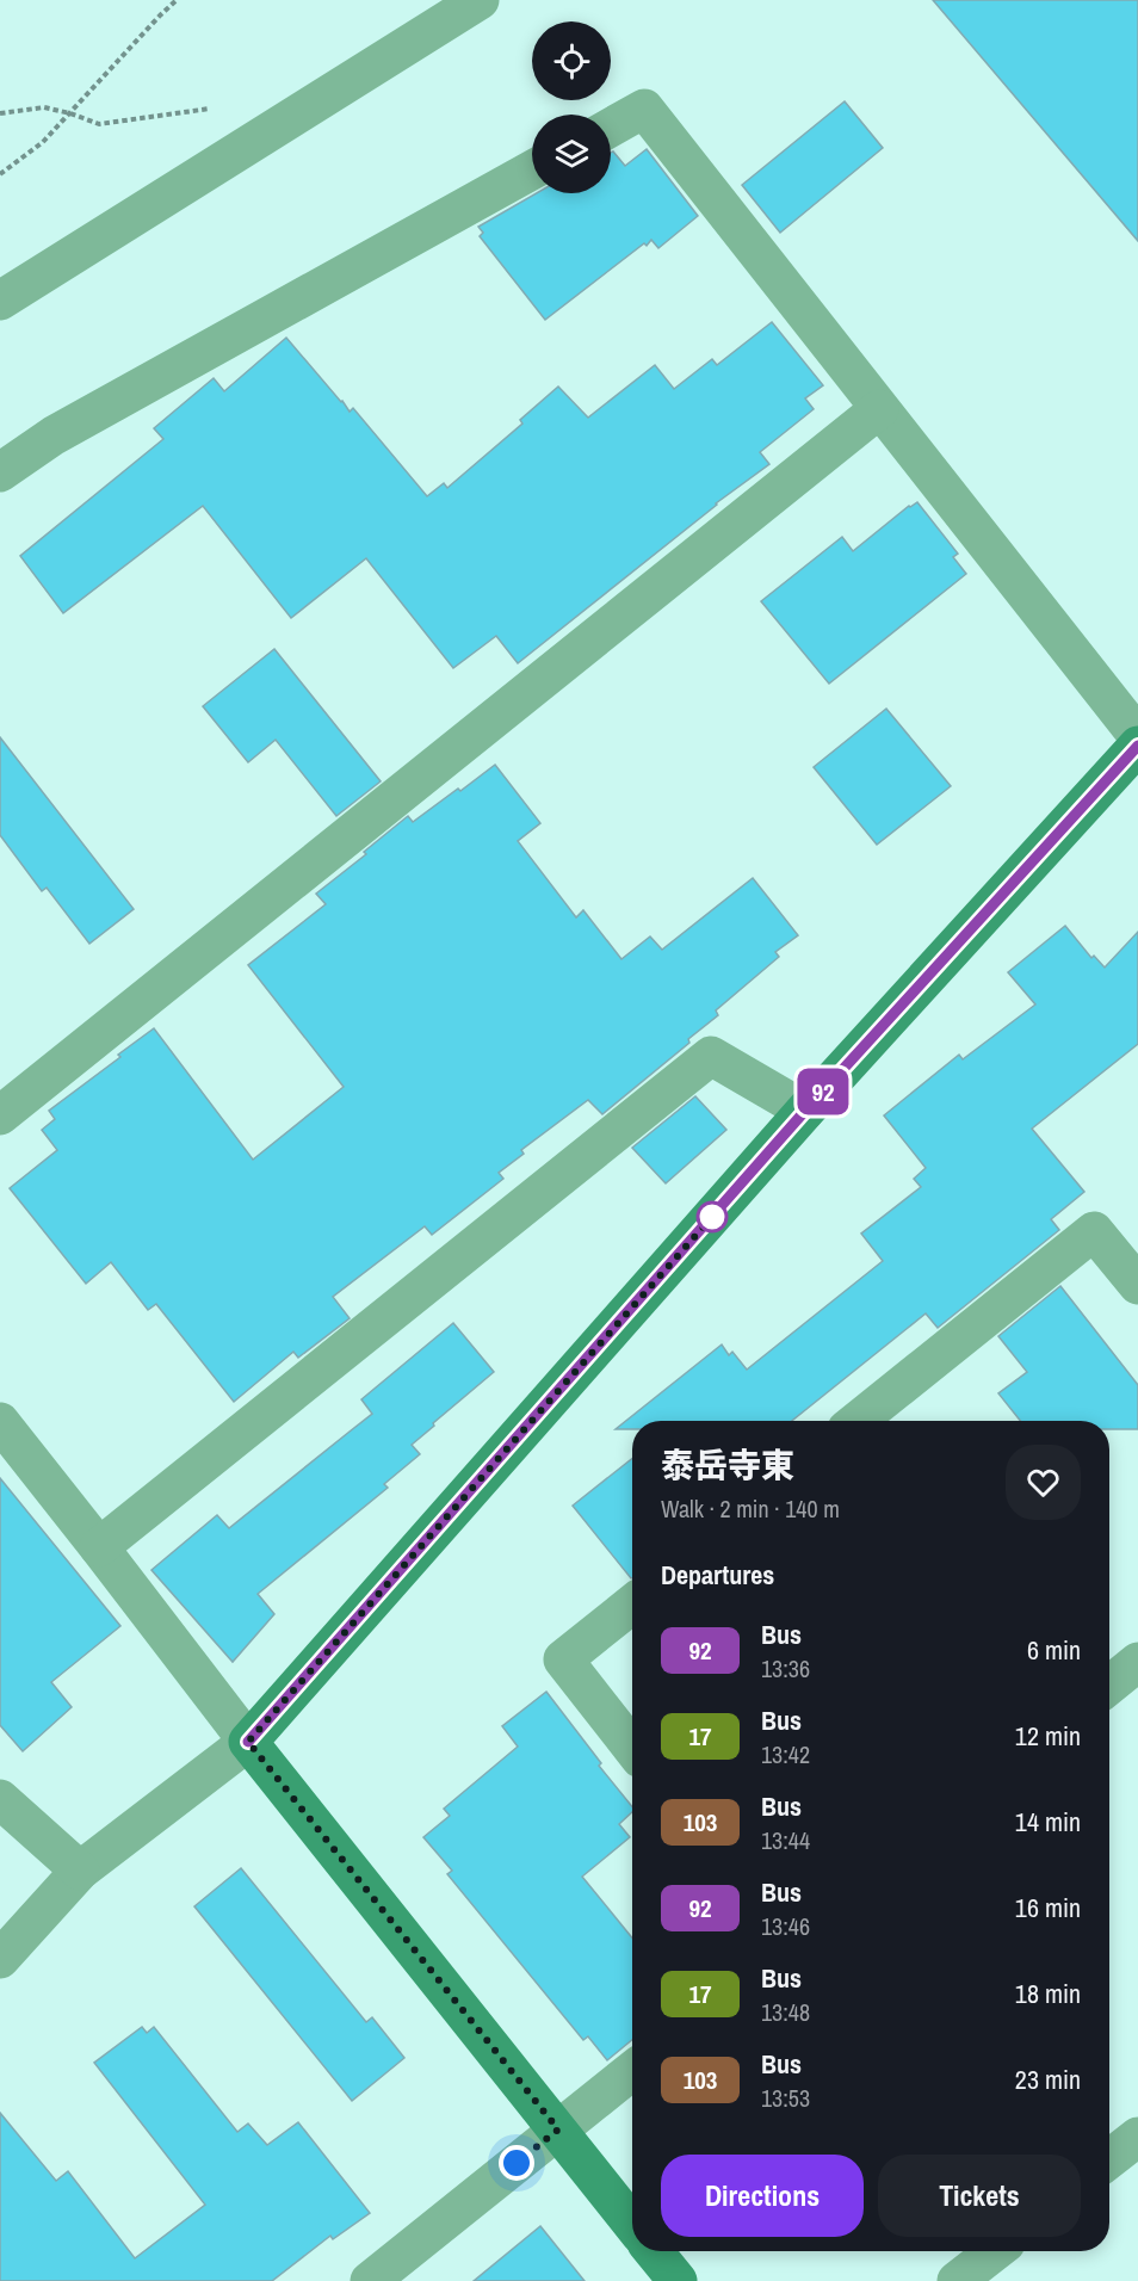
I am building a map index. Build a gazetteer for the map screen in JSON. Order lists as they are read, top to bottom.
{
  "lines": ["bus line 92"],
  "page": {
    "on_map": "92",
    "heading": [
      ["泰岳寺東", "Walk · 2 min · 140 m"],
      "Departures"
    ],
    "list": [
      {
        "mark": "92",
        "name": "Bus",
        "note": "13:36",
        "value": "6 min"
      },
      {
        "mark": "17",
        "name": "Bus",
        "note": "13:42",
        "value": "12 min"
      },
      {
        "mark": "103",
        "name": "Bus",
        "note": "13:44",
        "value": "14 min"
      },
      {
        "mark": "92",
        "name": "Bus",
        "note": "13:46",
        "value": "16 min"
      },
      {
        "mark": "17",
        "name": "Bus",
        "note": "13:48",
        "value": "18 min"
      },
      {
        "mark": "103",
        "name": "Bus",
        "note": "13:53",
        "value": "23 min"
      }
    ],
    "buttons": ["Directions", "Tickets"]
  }
}
